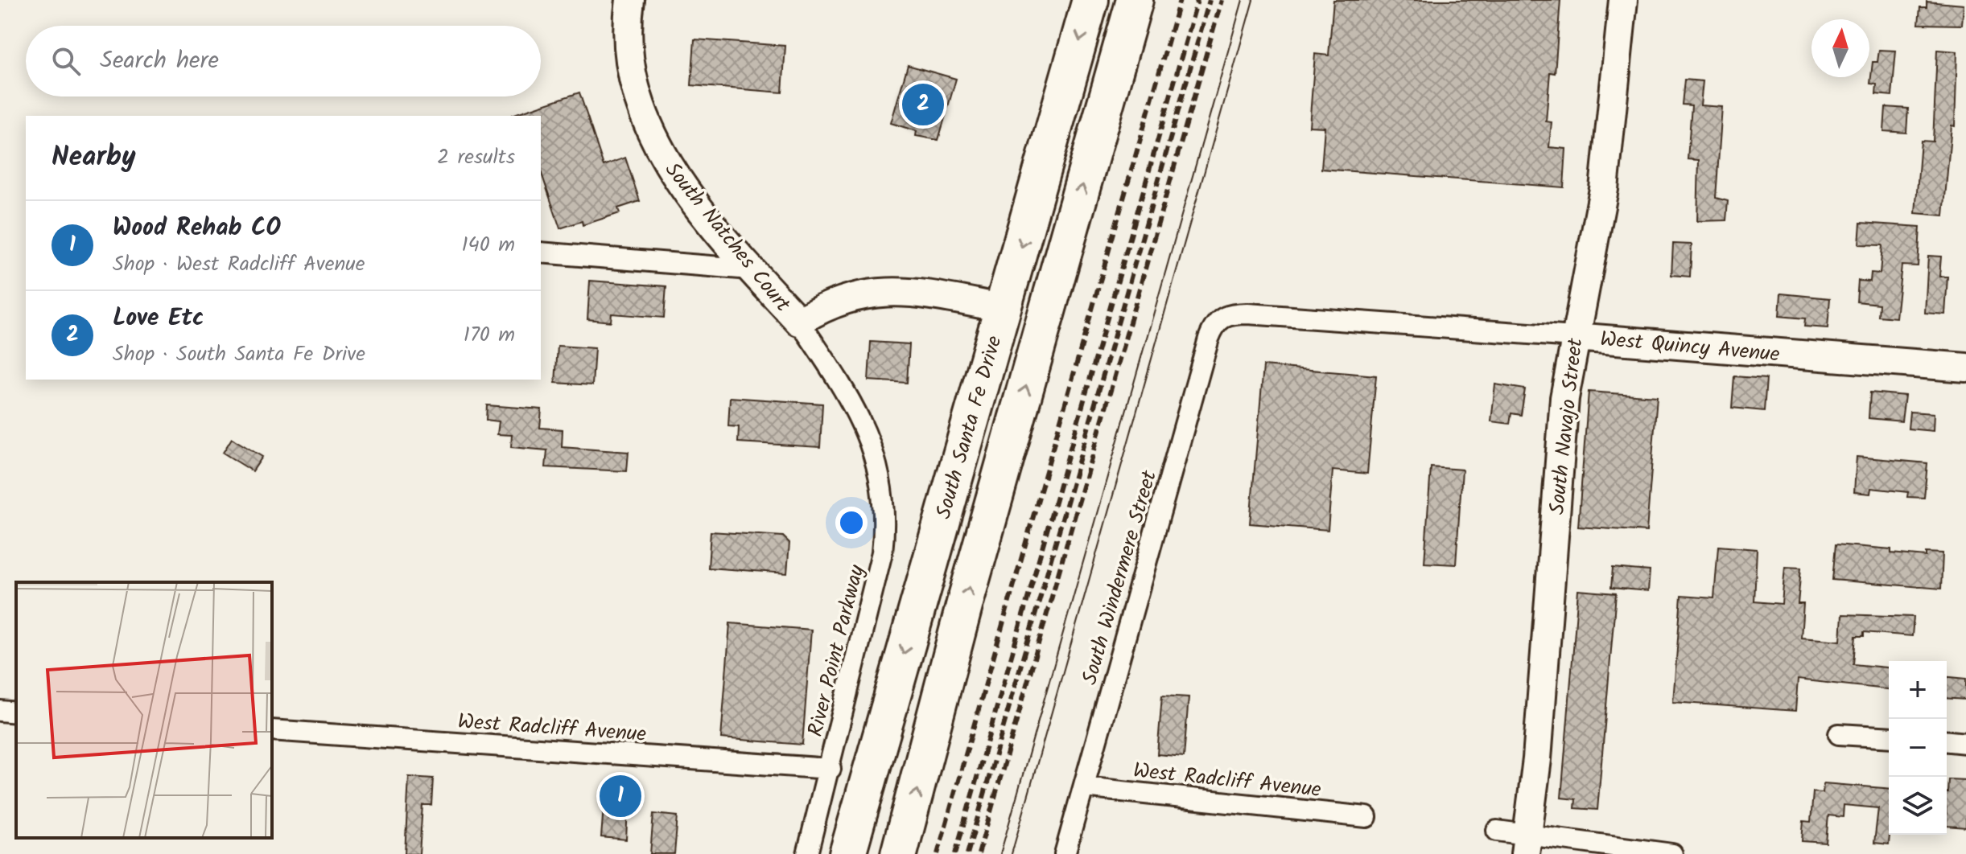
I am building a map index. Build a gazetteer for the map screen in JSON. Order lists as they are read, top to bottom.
{
  "streets": {
    "highway": ["South Santa Fe Drive"],
    "street": [
      "South Natches Court",
      "West Quincy Avenue",
      "South Navajo Street",
      "South Windermere Street",
      "River Point Parkway",
      "West Radcliff Avenue"
    ]
  },
  "crossings": [
    ["South Natches Court", "River Point Parkway"],
    ["West Quincy Avenue", "South Navajo Street"],
    ["West Quincy Avenue", "South Windermere Street"],
    ["South Windermere Street", "West Radcliff Avenue"],
    ["River Point Parkway", "West Radcliff Avenue"]
  ],
  "north": "top",
  "page": {
    "search": "Search here",
    "pins": ["2", "1"],
    "heading": ["Nearby", "2 results"],
    "list": [
      {
        "mark": "1",
        "name": "Wood Rehab CO",
        "note": "Shop · West Radcliff Avenue",
        "value": "140 m"
      },
      {
        "mark": "2",
        "name": "Love Etc",
        "note": "Shop · South Santa Fe Drive",
        "value": "170 m"
      }
    ],
    "map_buttons": ["+", "−"]
  }
}
